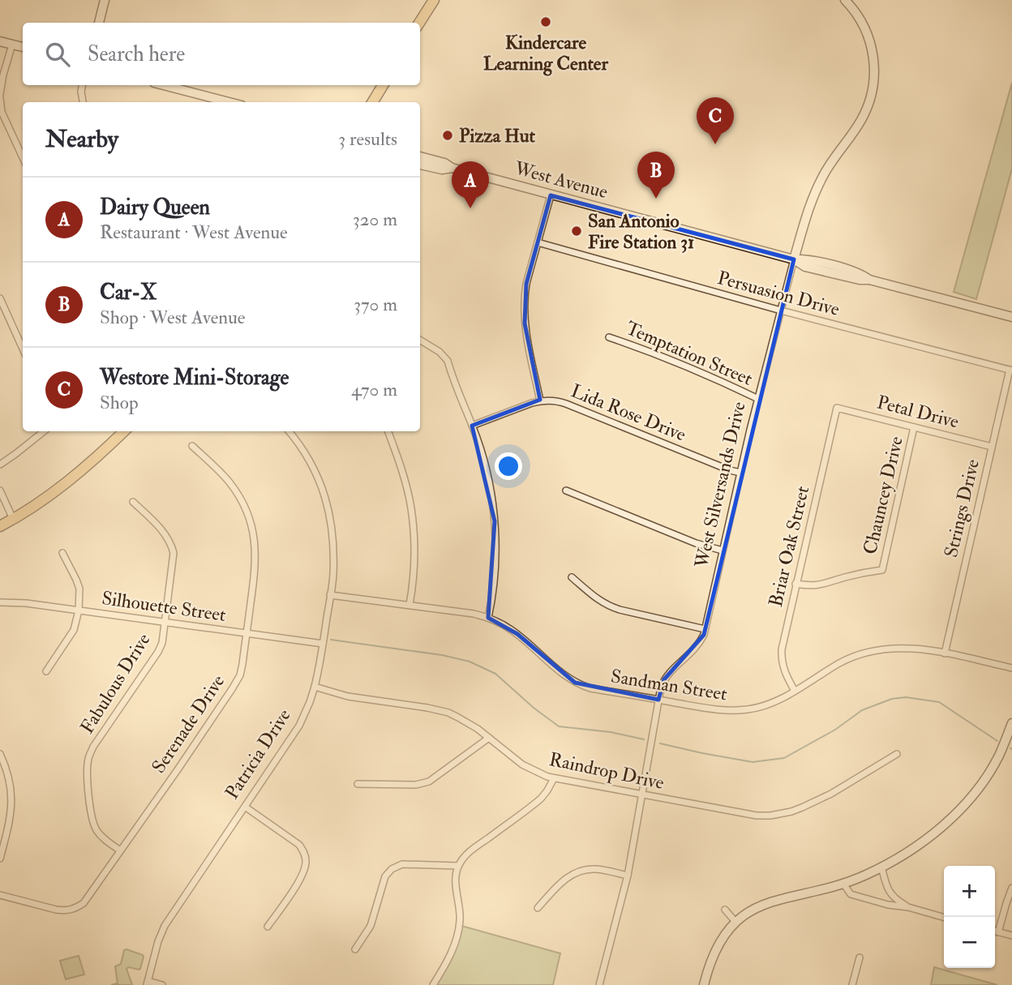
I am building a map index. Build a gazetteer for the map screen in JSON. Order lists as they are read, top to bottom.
{
  "streets": {
    "main road": ["West Avenue", "West Silversands Drive"],
    "street": [
      "Persuasion Drive",
      "Temptation Street",
      "Petal Drive",
      "Lida Rose Drive",
      "Chauncey Drive",
      "Strings Drive",
      "Briar Oak Street",
      "Silhouette Street",
      "Fabulous Drive",
      "Sandman Street",
      "Serenade Drive",
      "Patricia Drive",
      "Raindrop Drive"
    ]
  },
  "crossings": [
    ["West Avenue", "West Silversands Drive"],
    ["Persuasion Drive", "West Silversands Drive"],
    ["Persuasion Drive", "Strings Drive"],
    ["Temptation Street", "West Silversands Drive"],
    ["Petal Drive", "Chauncey Drive"],
    ["Petal Drive", "Strings Drive"],
    ["Petal Drive", "Briar Oak Street"],
    ["Lida Rose Drive", "West Silversands Drive"],
    ["West Silversands Drive", "Sandman Street"],
    ["West Silversands Drive", "Raindrop Drive"],
    ["Chauncey Drive", "Briar Oak Street"],
    ["Strings Drive", "Sandman Street"],
    ["Briar Oak Street", "Sandman Street"],
    ["Silhouette Street", "Fabulous Drive"],
    ["Silhouette Street", "Serenade Drive"],
    ["Silhouette Street", "Patricia Drive"],
    ["Fabulous Drive", "Serenade Drive"],
    ["Sandman Street", "Patricia Drive"],
    ["Patricia Drive", "Raindrop Drive"]
  ],
  "places": ["Kindercare Learning Center", "Pizza Hut", "San Antonio Fire Station 31"],
  "page": {
    "search": "Search here",
    "pins": ["C", "B", "A"],
    "heading": ["Nearby", "3 results"],
    "list": [
      {
        "mark": "A",
        "name": "Dairy Queen",
        "note": "Restaurant · West Avenue",
        "value": "320 m"
      },
      {
        "mark": "B",
        "name": "Car-X",
        "note": "Shop · West Avenue",
        "value": "370 m"
      },
      {
        "mark": "C",
        "name": "Westore Mini-Storage",
        "note": "Shop",
        "value": "470 m"
      }
    ],
    "map_buttons": ["+", "−"]
  }
}
